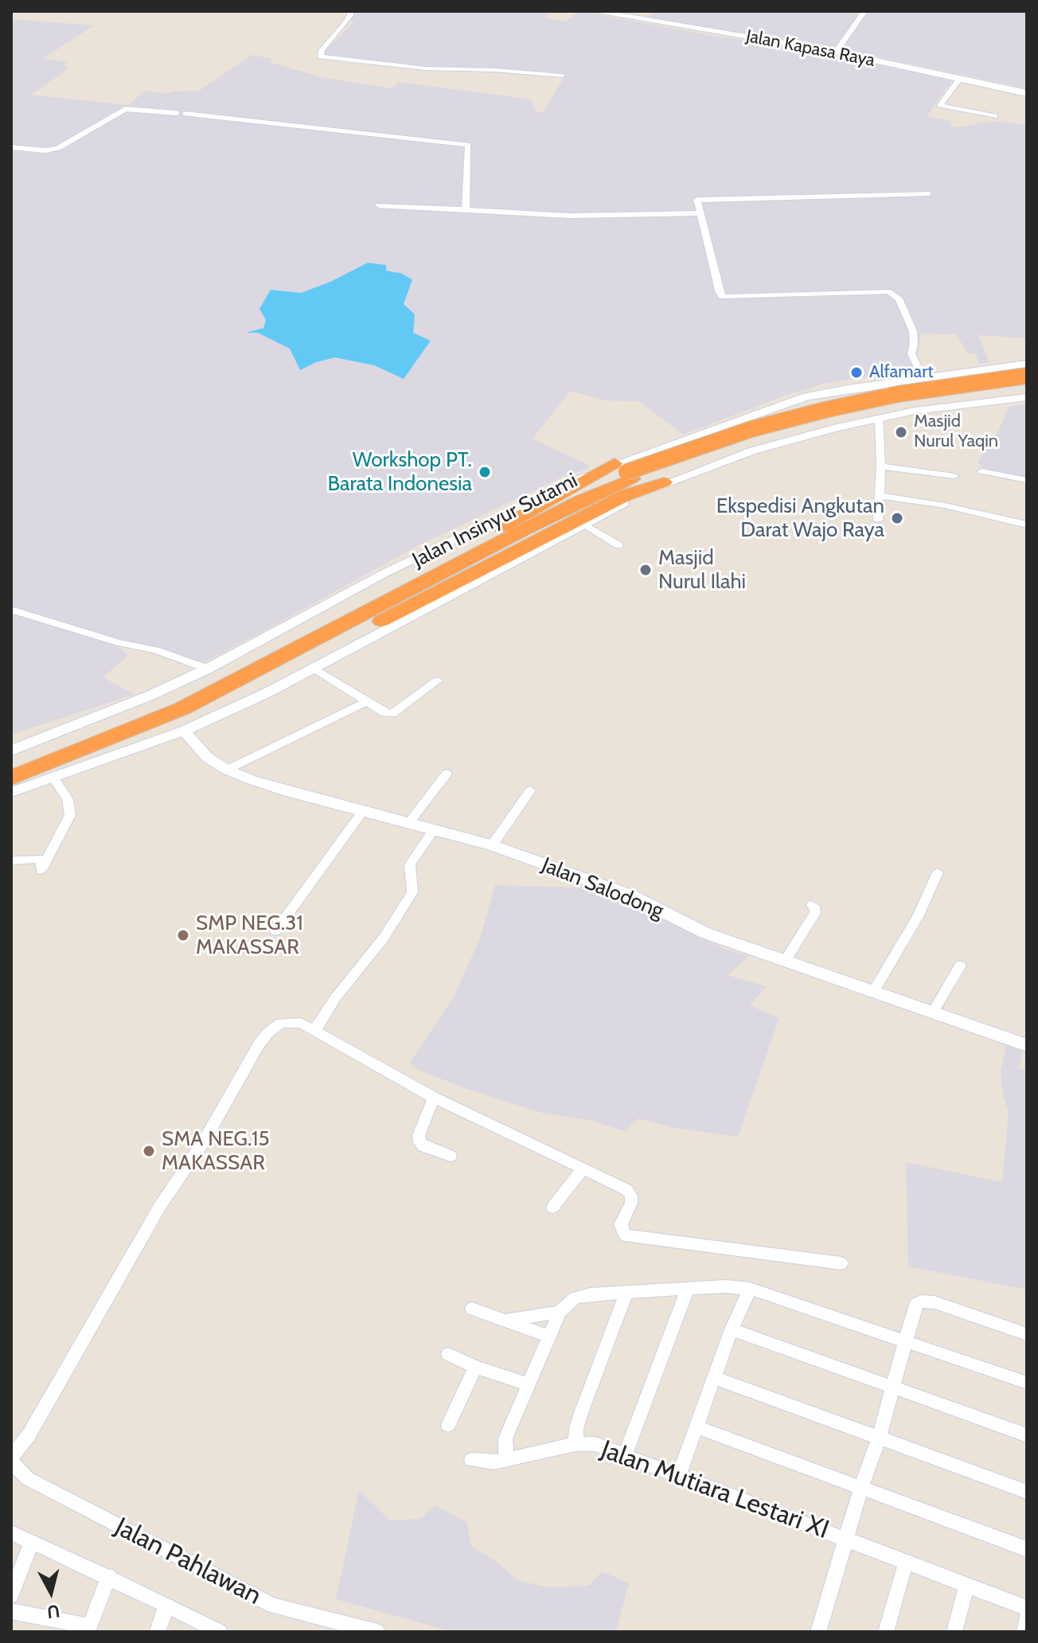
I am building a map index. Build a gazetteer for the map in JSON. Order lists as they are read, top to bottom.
{
  "streets": {
    "highway": ["Jalan Insinyur Sutami"],
    "main road": ["Jalan Kapasa Raya"],
    "street": ["Jalan Salodong", "Jalan Mutiara Lestari XI", "Jalan Pahlawan"]
  },
  "places": [
    "Alfamart",
    "Masjid Nurul Yaqin",
    "Workshop PT. Barata Indonesia",
    "Ekspedisi Angkutan Darat Wajo Raya",
    "Masjid Nurul Ilahi",
    "SMP NEG.31 MAKASSAR",
    "SMA NEG.15 MAKASSAR"
  ],
  "north": "bottom"
}
